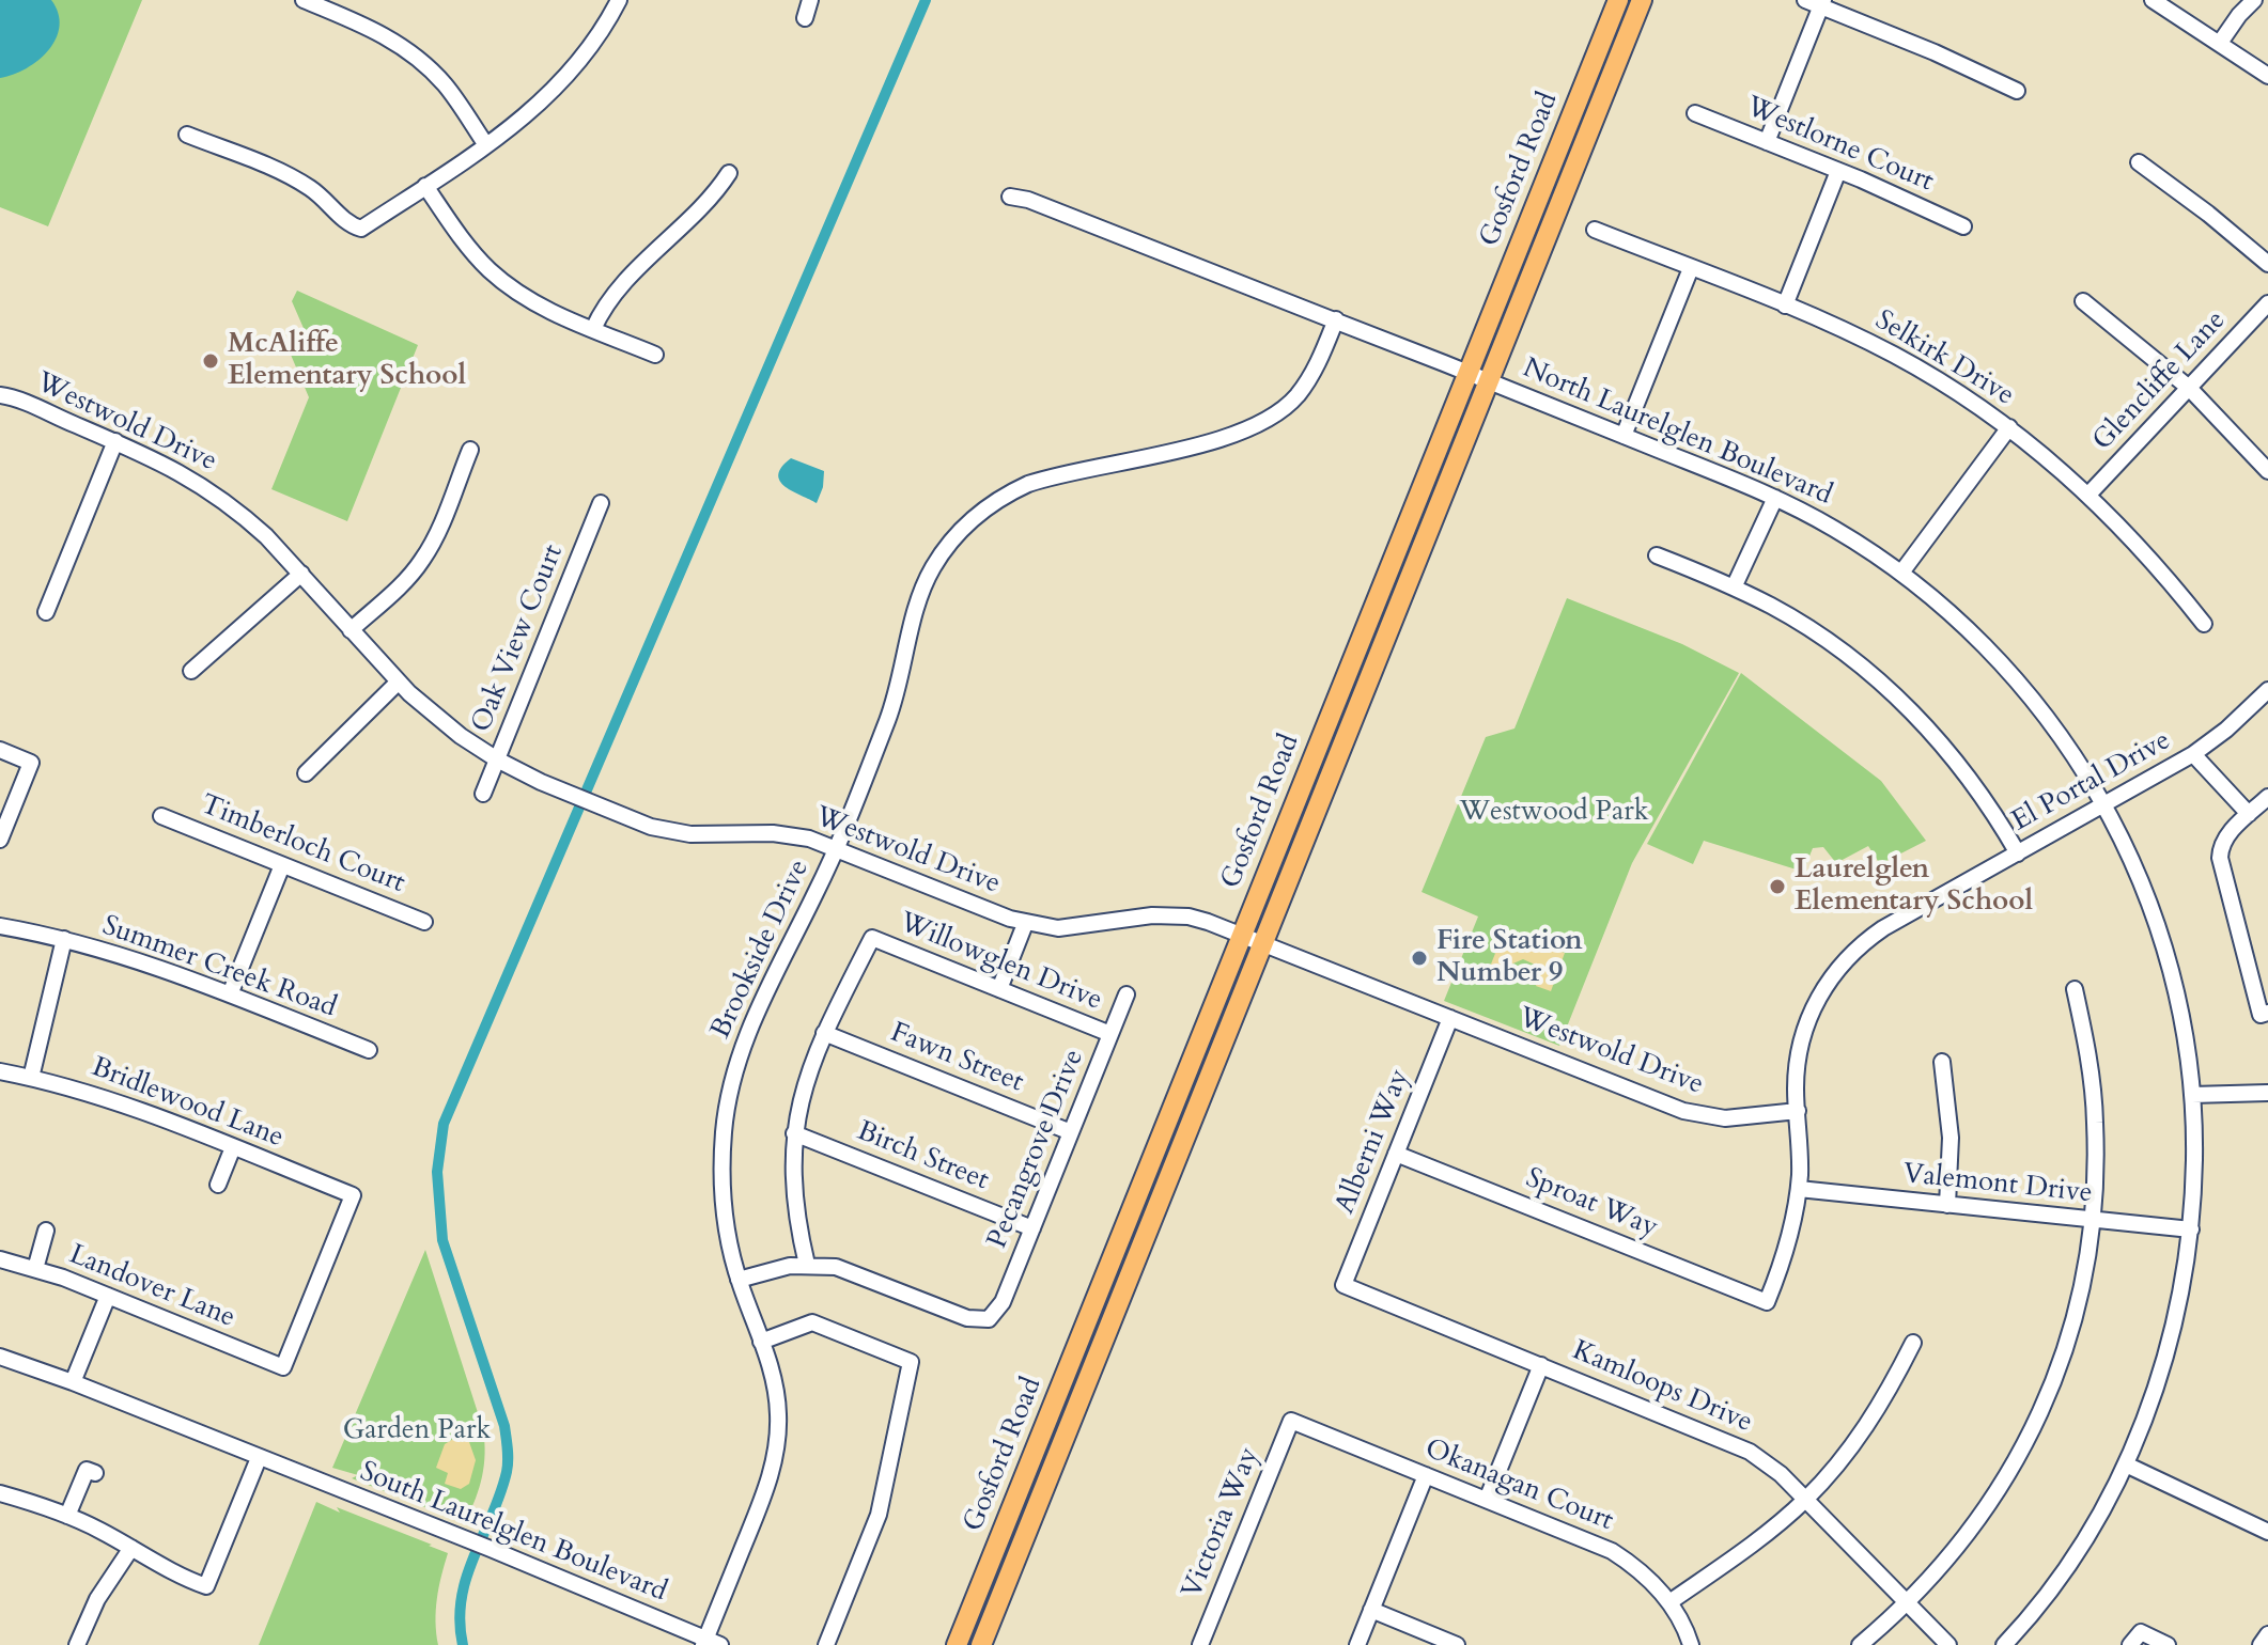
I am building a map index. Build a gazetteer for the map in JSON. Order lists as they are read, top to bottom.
{
  "streets": {
    "main road": ["Gosford Road"],
    "street": [
      "Westlorne Court",
      "Selkirk Drive",
      "Glencliffe Lane",
      "Westwold Drive",
      "North Laurelglen Boulevard",
      "Oak View Court",
      "El Portal Drive",
      "Timberloch Court",
      "Brookside Drive",
      "Willowglen Drive",
      "Summer Creek Road",
      "Fawn Street",
      "Bridlewood Lane",
      "Alberni Way",
      "Pecangrove Drive",
      "Birch Street",
      "Valemont Drive",
      "Sproat Way",
      "Landover Lane",
      "Kamloops Drive",
      "Okanagan Court",
      "Victoria Way",
      "South Laurelglen Boulevard"
    ]
  },
  "crossings": [
    ["Gosford Road", "Westwold Drive"],
    ["Gosford Road", "North Laurelglen Boulevard"],
    ["Selkirk Drive", "Glencliffe Lane"],
    ["Westwold Drive", "Oak View Court"],
    ["Westwold Drive", "El Portal Drive"],
    ["Westwold Drive", "Brookside Drive"],
    ["Westwold Drive", "Alberni Way"],
    ["North Laurelglen Boulevard", "El Portal Drive"],
    ["North Laurelglen Boulevard", "Brookside Drive"],
    ["North Laurelglen Boulevard", "Valemont Drive"],
    ["El Portal Drive", "Valemont Drive"],
    ["El Portal Drive", "Sproat Way"],
    ["Brookside Drive", "South Laurelglen Boulevard"],
    ["Willowglen Drive", "Fawn Street"],
    ["Willowglen Drive", "Pecangrove Drive"],
    ["Fawn Street", "Pecangrove Drive"],
    ["Bridlewood Lane", "Landover Lane"],
    ["Alberni Way", "Sproat Way"],
    ["Alberni Way", "Kamloops Drive"],
    ["Pecangrove Drive", "Birch Street"],
    ["Okanagan Court", "Victoria Way"]
  ],
  "parks": ["Westwood Park", "Garden Park"],
  "places": ["McAliffe Elementary School", "Laurelglen Elementary School", "Fire Station Number 9"]
}
